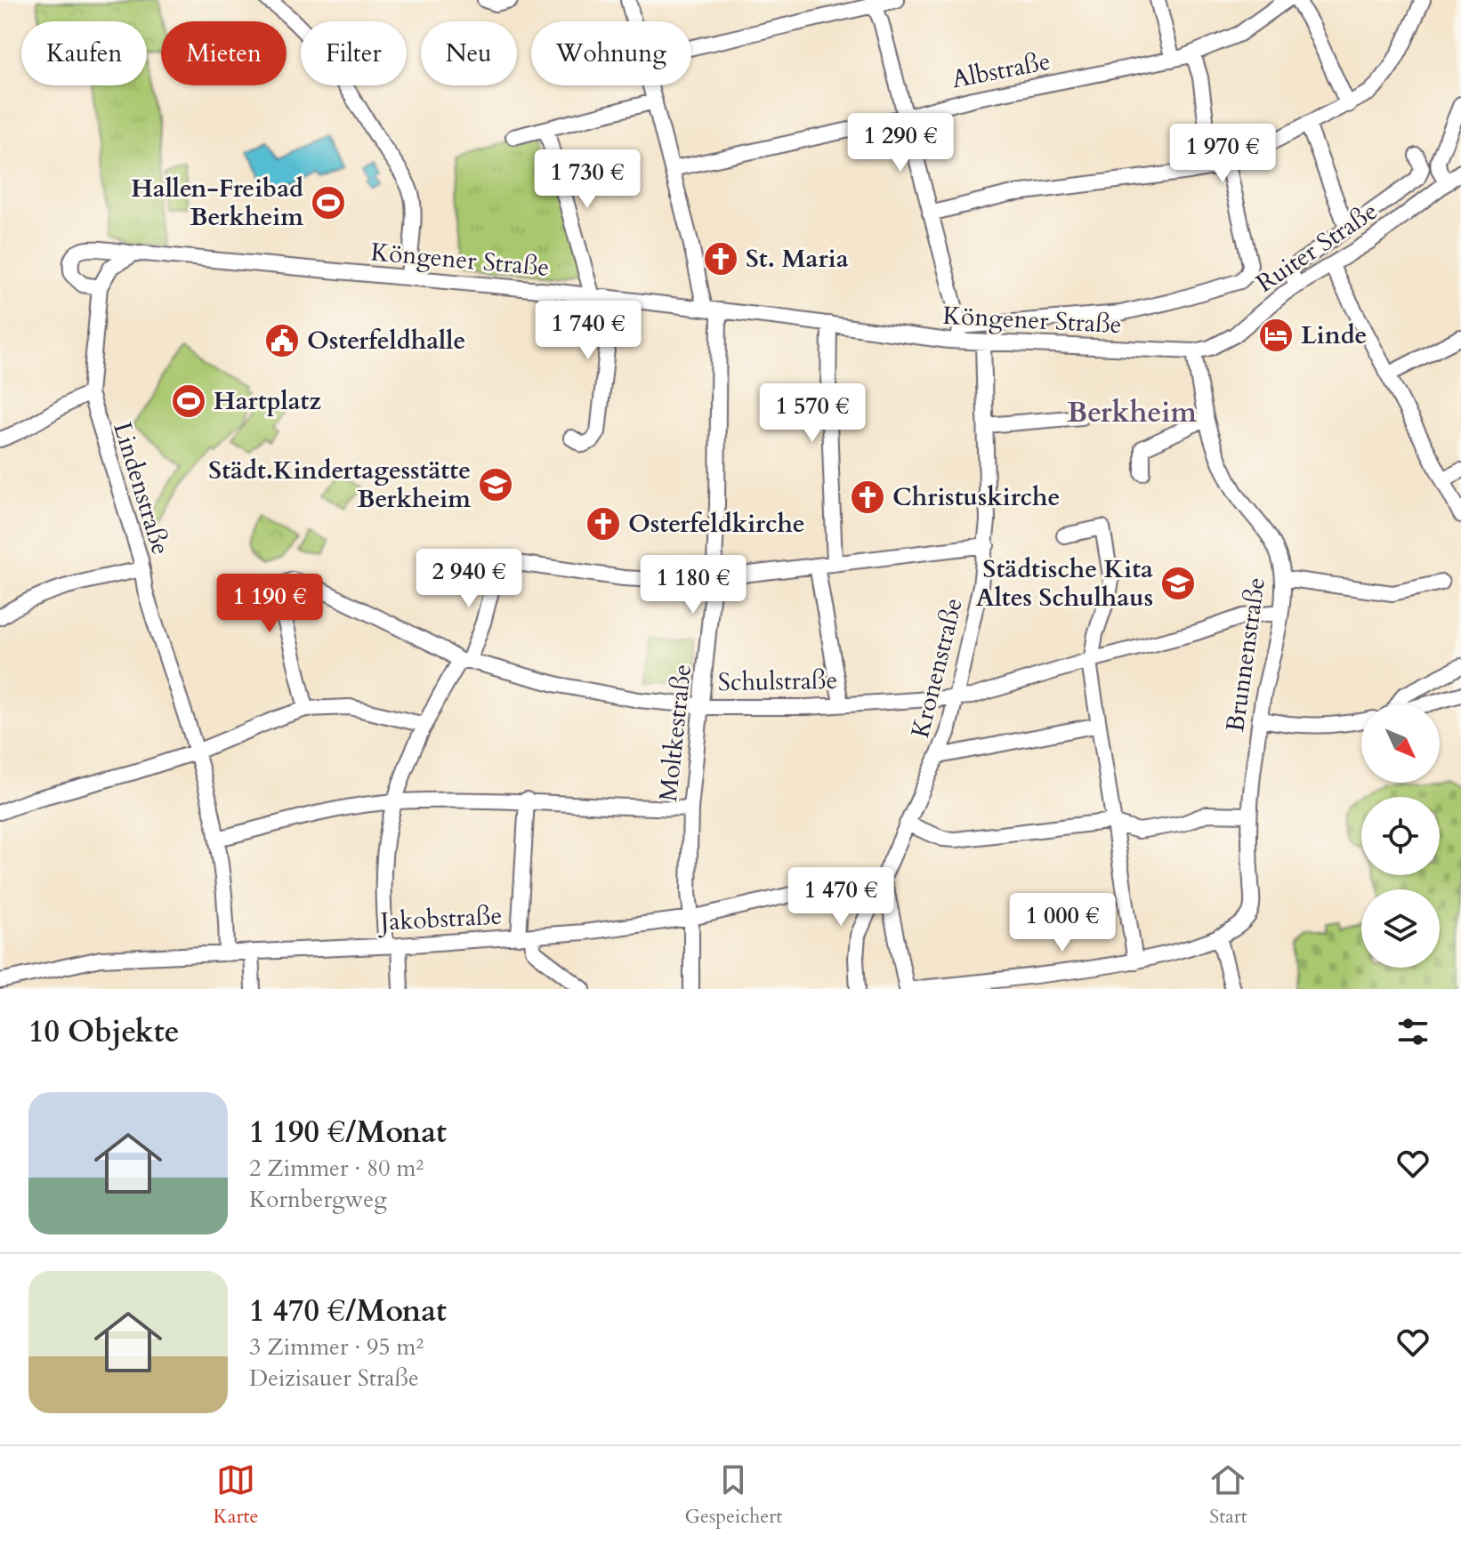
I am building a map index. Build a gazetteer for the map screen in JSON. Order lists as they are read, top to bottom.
{
  "streets": {
    "street": [
      "Albstraße",
      "Ruiter Straße",
      "Köngener Straße",
      "Lindenstraße",
      "Brunnenstraße",
      "Kronenstraße",
      "Schulstraße",
      "Moltkestraße",
      "Jakobstraße"
    ]
  },
  "crossings": [
    ["Albstraße", "Moltkestraße"],
    ["Ruiter Straße", "Köngener Straße"],
    ["Ruiter Straße", "Brunnenstraße"],
    ["Köngener Straße", "Lindenstraße"],
    ["Köngener Straße", "Brunnenstraße"],
    ["Köngener Straße", "Kronenstraße"],
    ["Köngener Straße", "Moltkestraße"],
    ["Lindenstraße", "Jakobstraße"],
    ["Brunnenstraße", "Schulstraße"],
    ["Kronenstraße", "Schulstraße"],
    ["Kronenstraße", "Jakobstraße"],
    ["Schulstraße", "Moltkestraße"],
    ["Moltkestraße", "Jakobstraße"]
  ],
  "districts": ["Berkheim"],
  "places": {
    "sports": ["Hallen-Freibad Berkheim", "Hartplatz"],
    "church": ["St. Maria", "Christuskirche", "Osterfeldkirche"],
    "hotel": ["Linde"],
    "public building": ["Osterfeldhalle"],
    "school or university": ["Städt.Kindertagesstätte Berkheim", "Städtische Kita Altes Schulhaus"]
  },
  "north": "bottom right",
  "page": {
    "chip": [
      "Kaufen",
      "Mieten",
      "Filter",
      "Neu",
      "Wohnung"
    ],
    "price": [
      "1 290 €",
      "1 970 €",
      "1 730 €",
      "1 740 €",
      "1 570 €",
      "2 940 €",
      "1 180 €",
      "1 190 €",
      "1 470 €",
      "1 000 €"
    ],
    "heading": "10 Objekte",
    "list": [
      {
        "name": "1 190 €/Monat",
        "note": "2 Zimmer · 80 m² · Kornbergweg"
      },
      {
        "name": "1 470 €/Monat",
        "note": "3 Zimmer · 95 m² · Deizisauer Straße"
      }
    ],
    "tabs": ["Karte", "Gespeichert", "Start"]
  }
}
